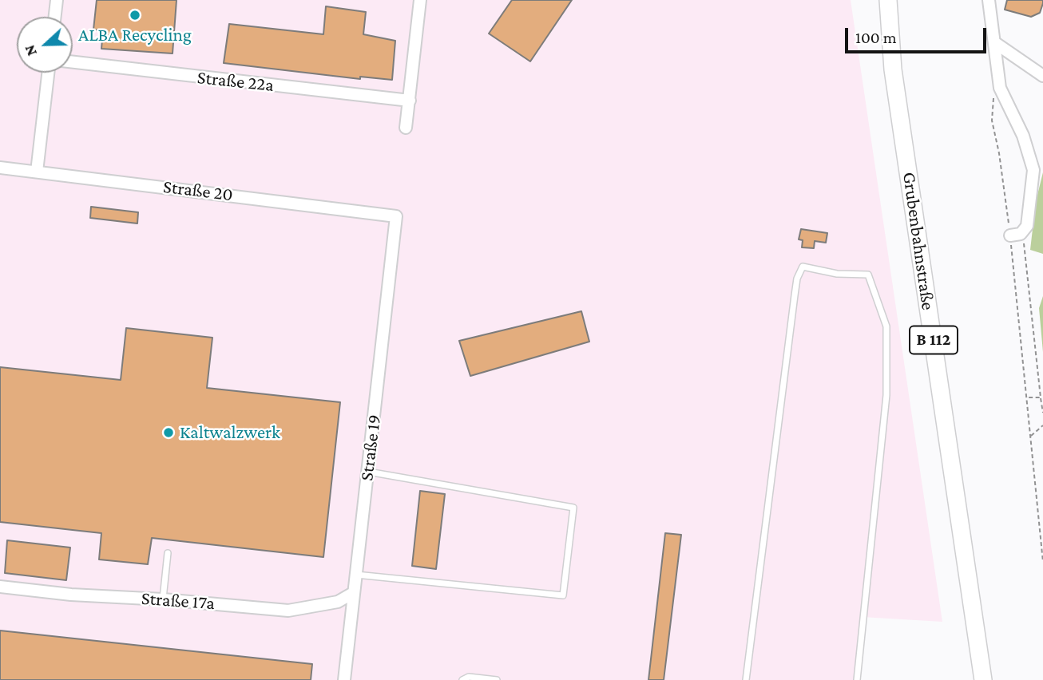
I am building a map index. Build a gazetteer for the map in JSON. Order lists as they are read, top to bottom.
{
  "streets": {
    "main road": ["Grubenbahnstraße", "B 112"],
    "street": [
      "Straße 22a",
      "Straße 20",
      "Straße 19",
      "Straße 17a"
    ]
  },
  "crossings": [
    ["Straße 20", "Straße 19"],
    ["Straße 19", "Straße 17a"]
  ],
  "places": ["ALBA Recycling", "Kaltwalzwerk"],
  "scale_bar": "100 m",
  "north": "left"
}
